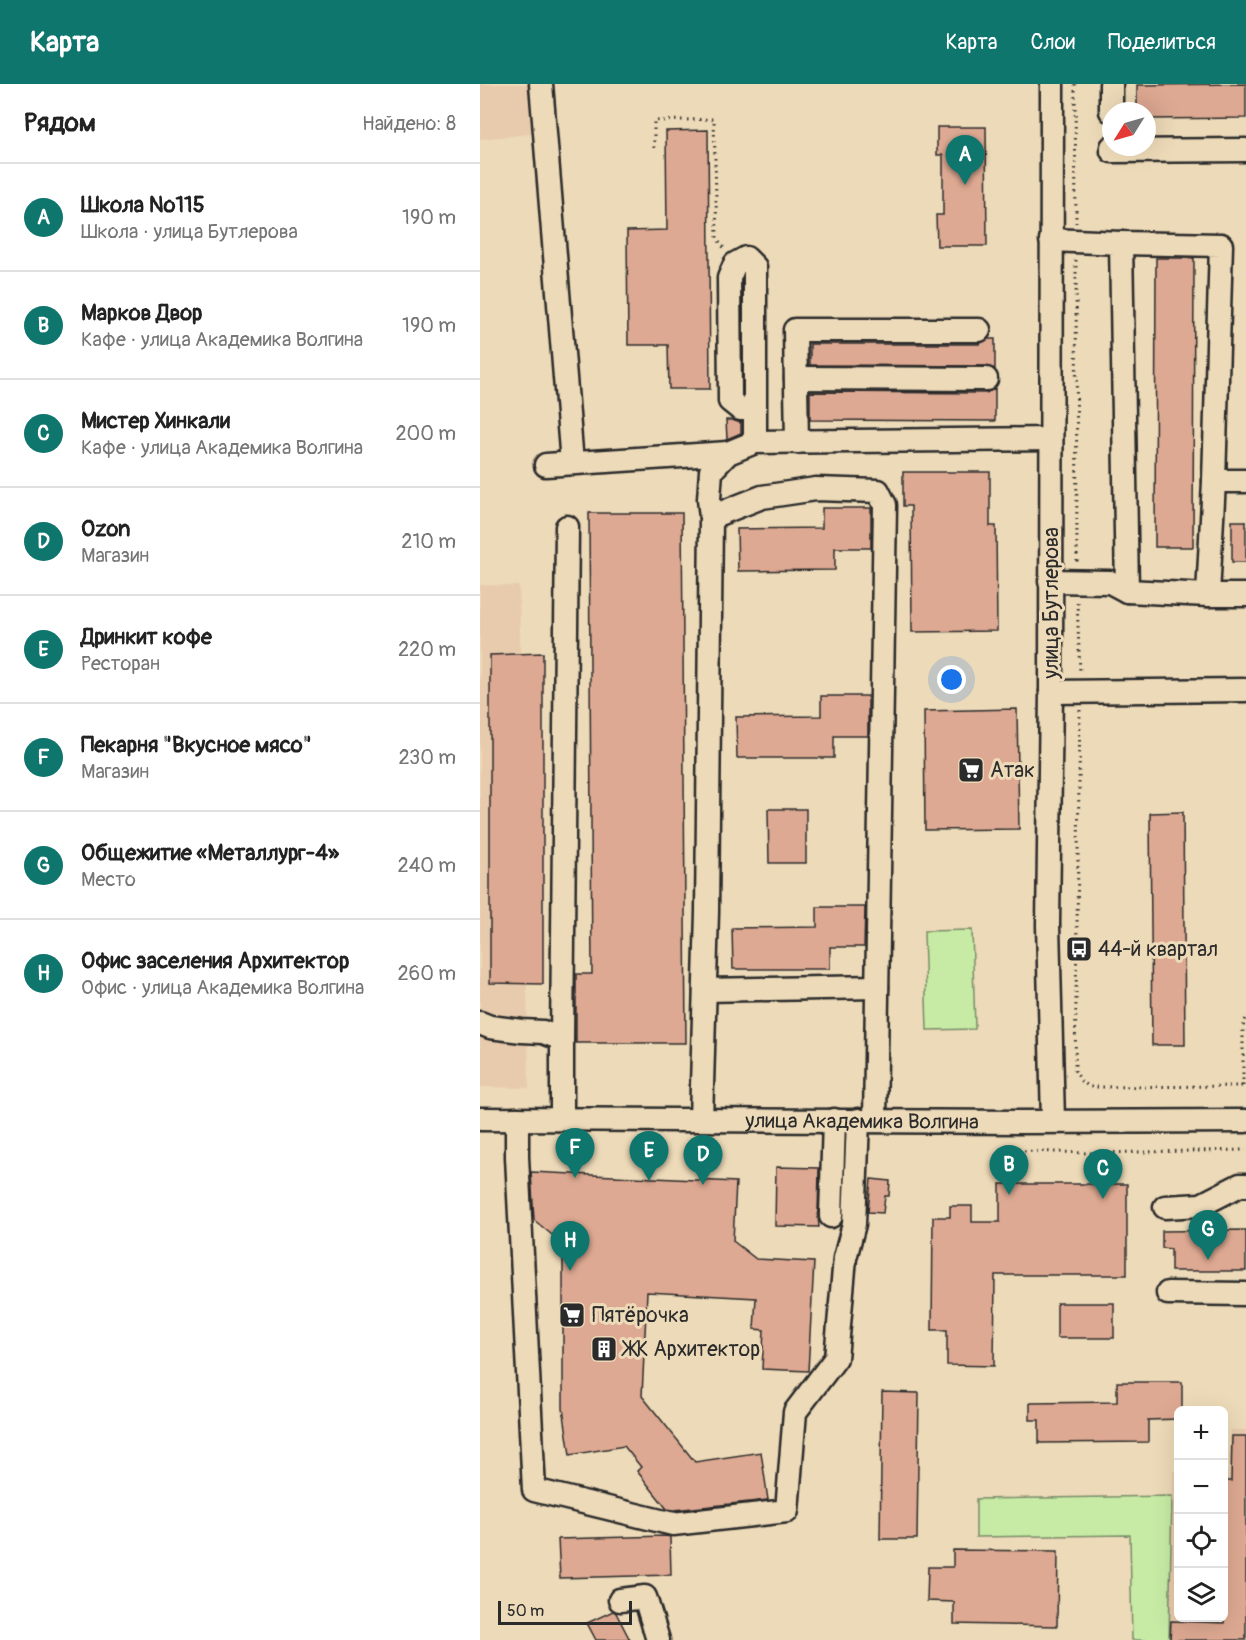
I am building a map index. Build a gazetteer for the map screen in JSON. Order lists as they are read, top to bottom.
{
  "streets": {
    "street": ["улица Бутлерова", "улица Академика Волгина"]
  },
  "crossings": [
    ["улица Бутлерова", "улица Академика Волгина"]
  ],
  "places": {
    "supermarket": ["Атак", "Пятёрочка"],
    "bus stop": ["44-й квартал"],
    "building": ["ЖК Архитектор"]
  },
  "scale_bar": "50 m",
  "north": "bottom left",
  "page": {
    "header": "Карта",
    "nav": ["Карта", "Слои", "Поделиться"],
    "heading": ["Рядом", "Найдено: 8"],
    "pins": [
      "A",
      "F",
      "E",
      "D",
      "B",
      "C",
      "G",
      "H"
    ],
    "list": [
      {
        "mark": "A",
        "name": "Школа №115",
        "note": "Школа · улица Бутлерова",
        "value": "190 m"
      },
      {
        "mark": "B",
        "name": "Марков Двор",
        "note": "Кафе · улица Академика Волгина",
        "value": "190 m"
      },
      {
        "mark": "C",
        "name": "Мистер Хинкали",
        "note": "Кафе · улица Академика Волгина",
        "value": "200 m"
      },
      {
        "mark": "D",
        "name": "Ozon",
        "note": "Магазин",
        "value": "210 m"
      },
      {
        "mark": "E",
        "name": "Дринкит кофе",
        "note": "Ресторан",
        "value": "220 m"
      },
      {
        "mark": "F",
        "name": "Пекарня \"Вкусное мясо\"",
        "note": "Магазин",
        "value": "230 m"
      },
      {
        "mark": "G",
        "name": "Общежитие «Металлург-4»",
        "note": "Место",
        "value": "240 m"
      },
      {
        "mark": "H",
        "name": "Офис заселения Архитектор",
        "note": "Офис · улица Академика Волгина",
        "value": "260 m"
      }
    ],
    "map_buttons": ["+", "−"],
    "scale": "50 m"
  }
}
